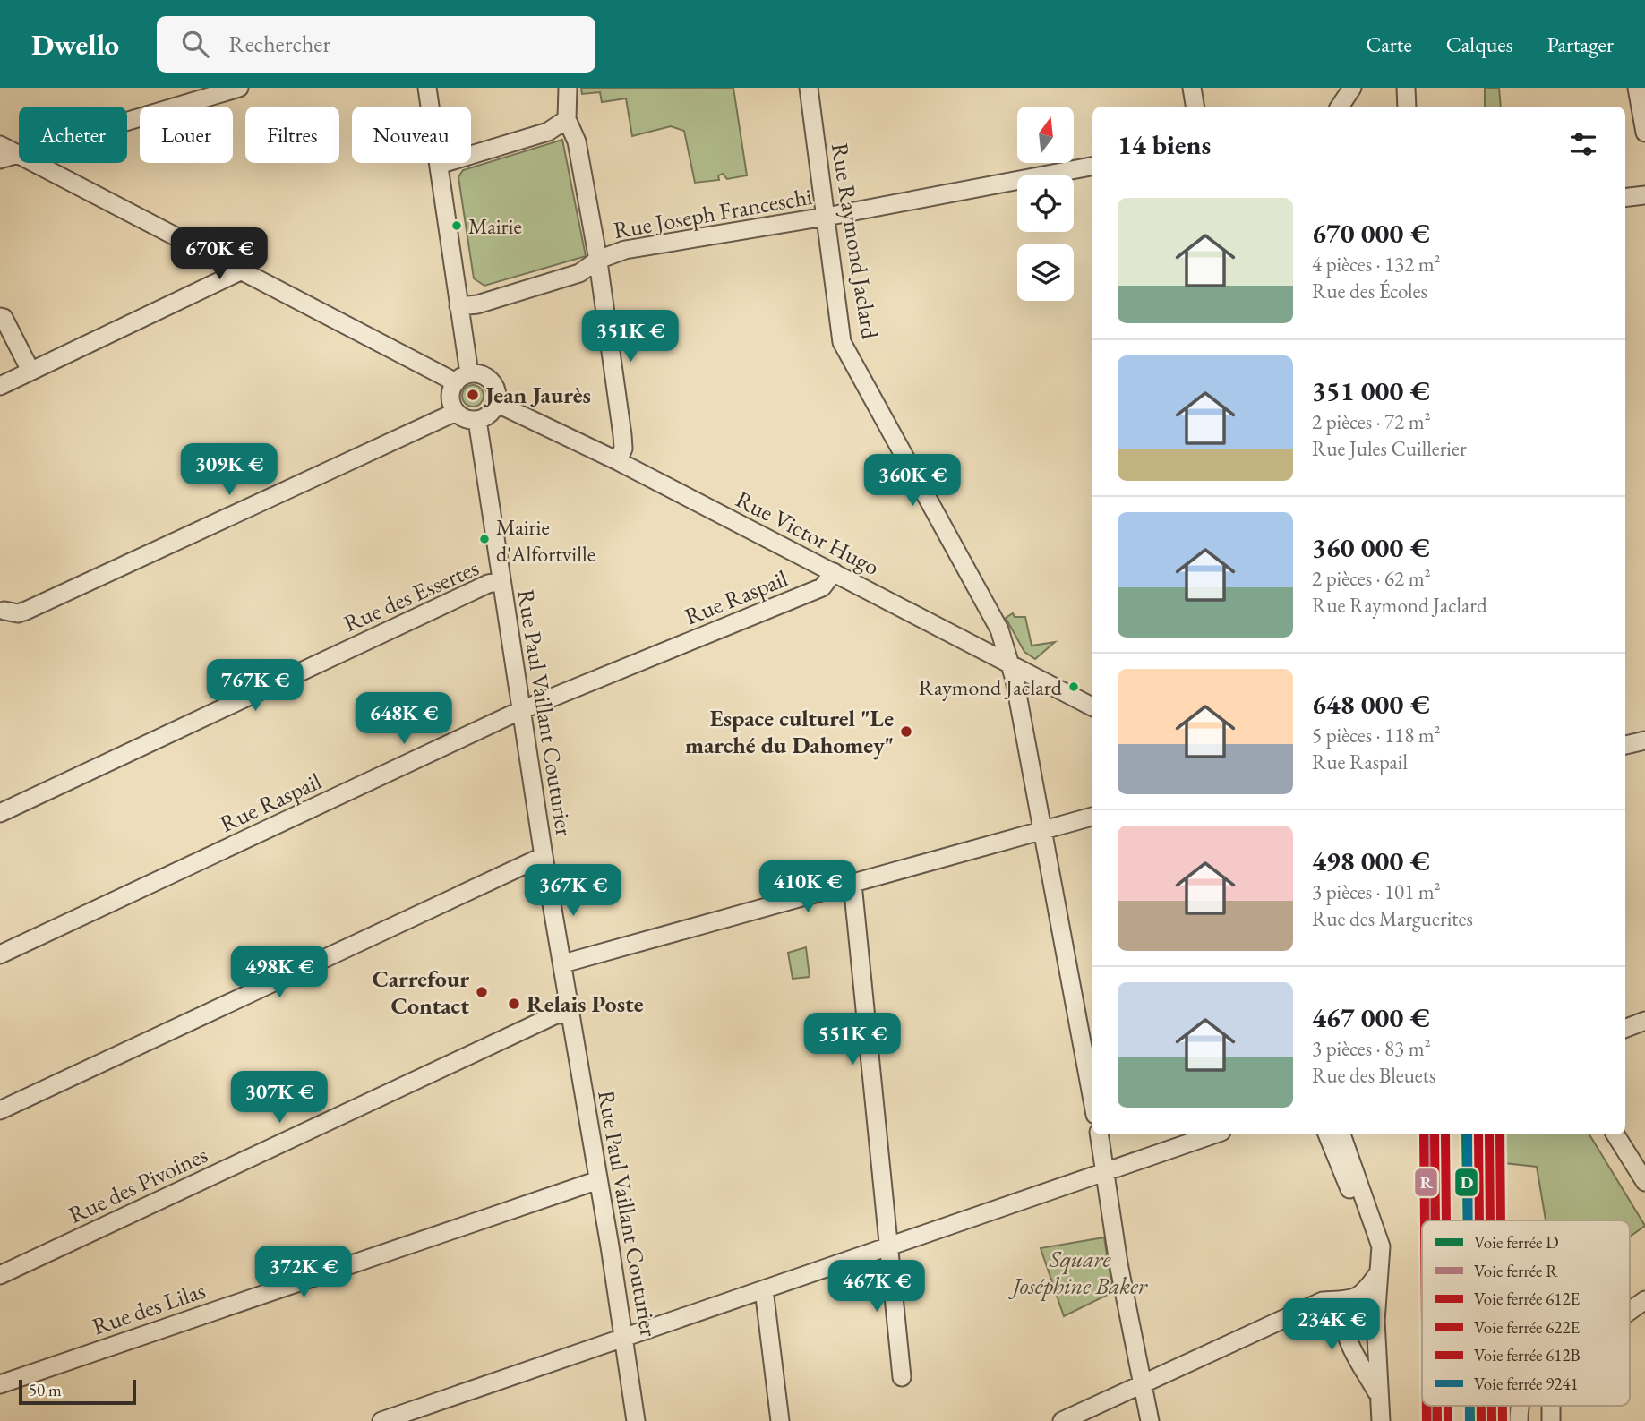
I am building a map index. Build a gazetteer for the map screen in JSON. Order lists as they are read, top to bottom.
{
  "streets": {
    "street": [
      "Rue Joseph Franceschi",
      "Rue Raymond Jaclard",
      "Rue Victor Hugo",
      "Rue des Essertes",
      "Rue Raspail",
      "Rue Paul Vaillant Couturier",
      "Rue des Pivoines",
      "Rue des Lilas"
    ]
  },
  "crossings": [
    ["Rue Joseph Franceschi", "Rue Raymond Jaclard"],
    ["Rue Raymond Jaclard", "Rue Victor Hugo"],
    ["Rue Victor Hugo", "Rue Raspail"],
    ["Rue Victor Hugo", "Rue Paul Vaillant Couturier"],
    ["Rue des Essertes", "Rue Paul Vaillant Couturier"],
    ["Rue Raspail", "Rue Paul Vaillant Couturier"],
    ["Rue Paul Vaillant Couturier", "Rue des Pivoines"],
    ["Rue Paul Vaillant Couturier", "Rue des Lilas"]
  ],
  "parks": ["Square Joséphine Baker"],
  "places": [
    "Mairie",
    "Jean Jaurès",
    "Mairie d'Alfortville",
    "Raymond Jaclard",
    "Espace culturel \"Le marché du Dahomey\"",
    "Carrefour Contact",
    "Relais Poste"
  ],
  "lines": [
    "rail line D",
    "rail line R",
    "rail line 612E",
    "rail line 622E",
    "rail line 612B",
    "rail line 9241"
  ],
  "legend": [
    "Voie ferrée D",
    "Voie ferrée R",
    "Voie ferrée 612E",
    "Voie ferrée 622E",
    "Voie ferrée 612B",
    "Voie ferrée 9241"
  ],
  "scale_bar": "50 m",
  "north": "top",
  "page": {
    "header": "Dwello",
    "search": "Rechercher",
    "nav": ["Carte", "Calques", "Partager"],
    "chip": [
      "Acheter",
      "Louer",
      "Filtres",
      "Nouveau"
    ],
    "heading": "14 biens",
    "list": [
      {
        "name": "670 000 €",
        "note": "4 pièces · 132 m² · Rue des Écoles"
      },
      {
        "name": "351 000 €",
        "note": "2 pièces · 72 m² · Rue Jules Cuillerier"
      },
      {
        "name": "360 000 €",
        "note": "2 pièces · 62 m² · Rue Raymond Jaclard"
      },
      {
        "name": "648 000 €",
        "note": "5 pièces · 118 m² · Rue Raspail"
      },
      {
        "name": "498 000 €",
        "note": "3 pièces · 101 m² · Rue des Marguerites"
      },
      {
        "name": "467 000 €",
        "note": "3 pièces · 83 m² · Rue des Bleuets"
      }
    ],
    "price": [
      "670K €",
      "351K €",
      "309K €",
      "360K €",
      "767K €",
      "648K €",
      "410K €",
      "367K €",
      "498K €",
      "551K €",
      "307K €",
      "372K €",
      "467K €",
      "234K €"
    ],
    "scale": "50 m"
  }
}
